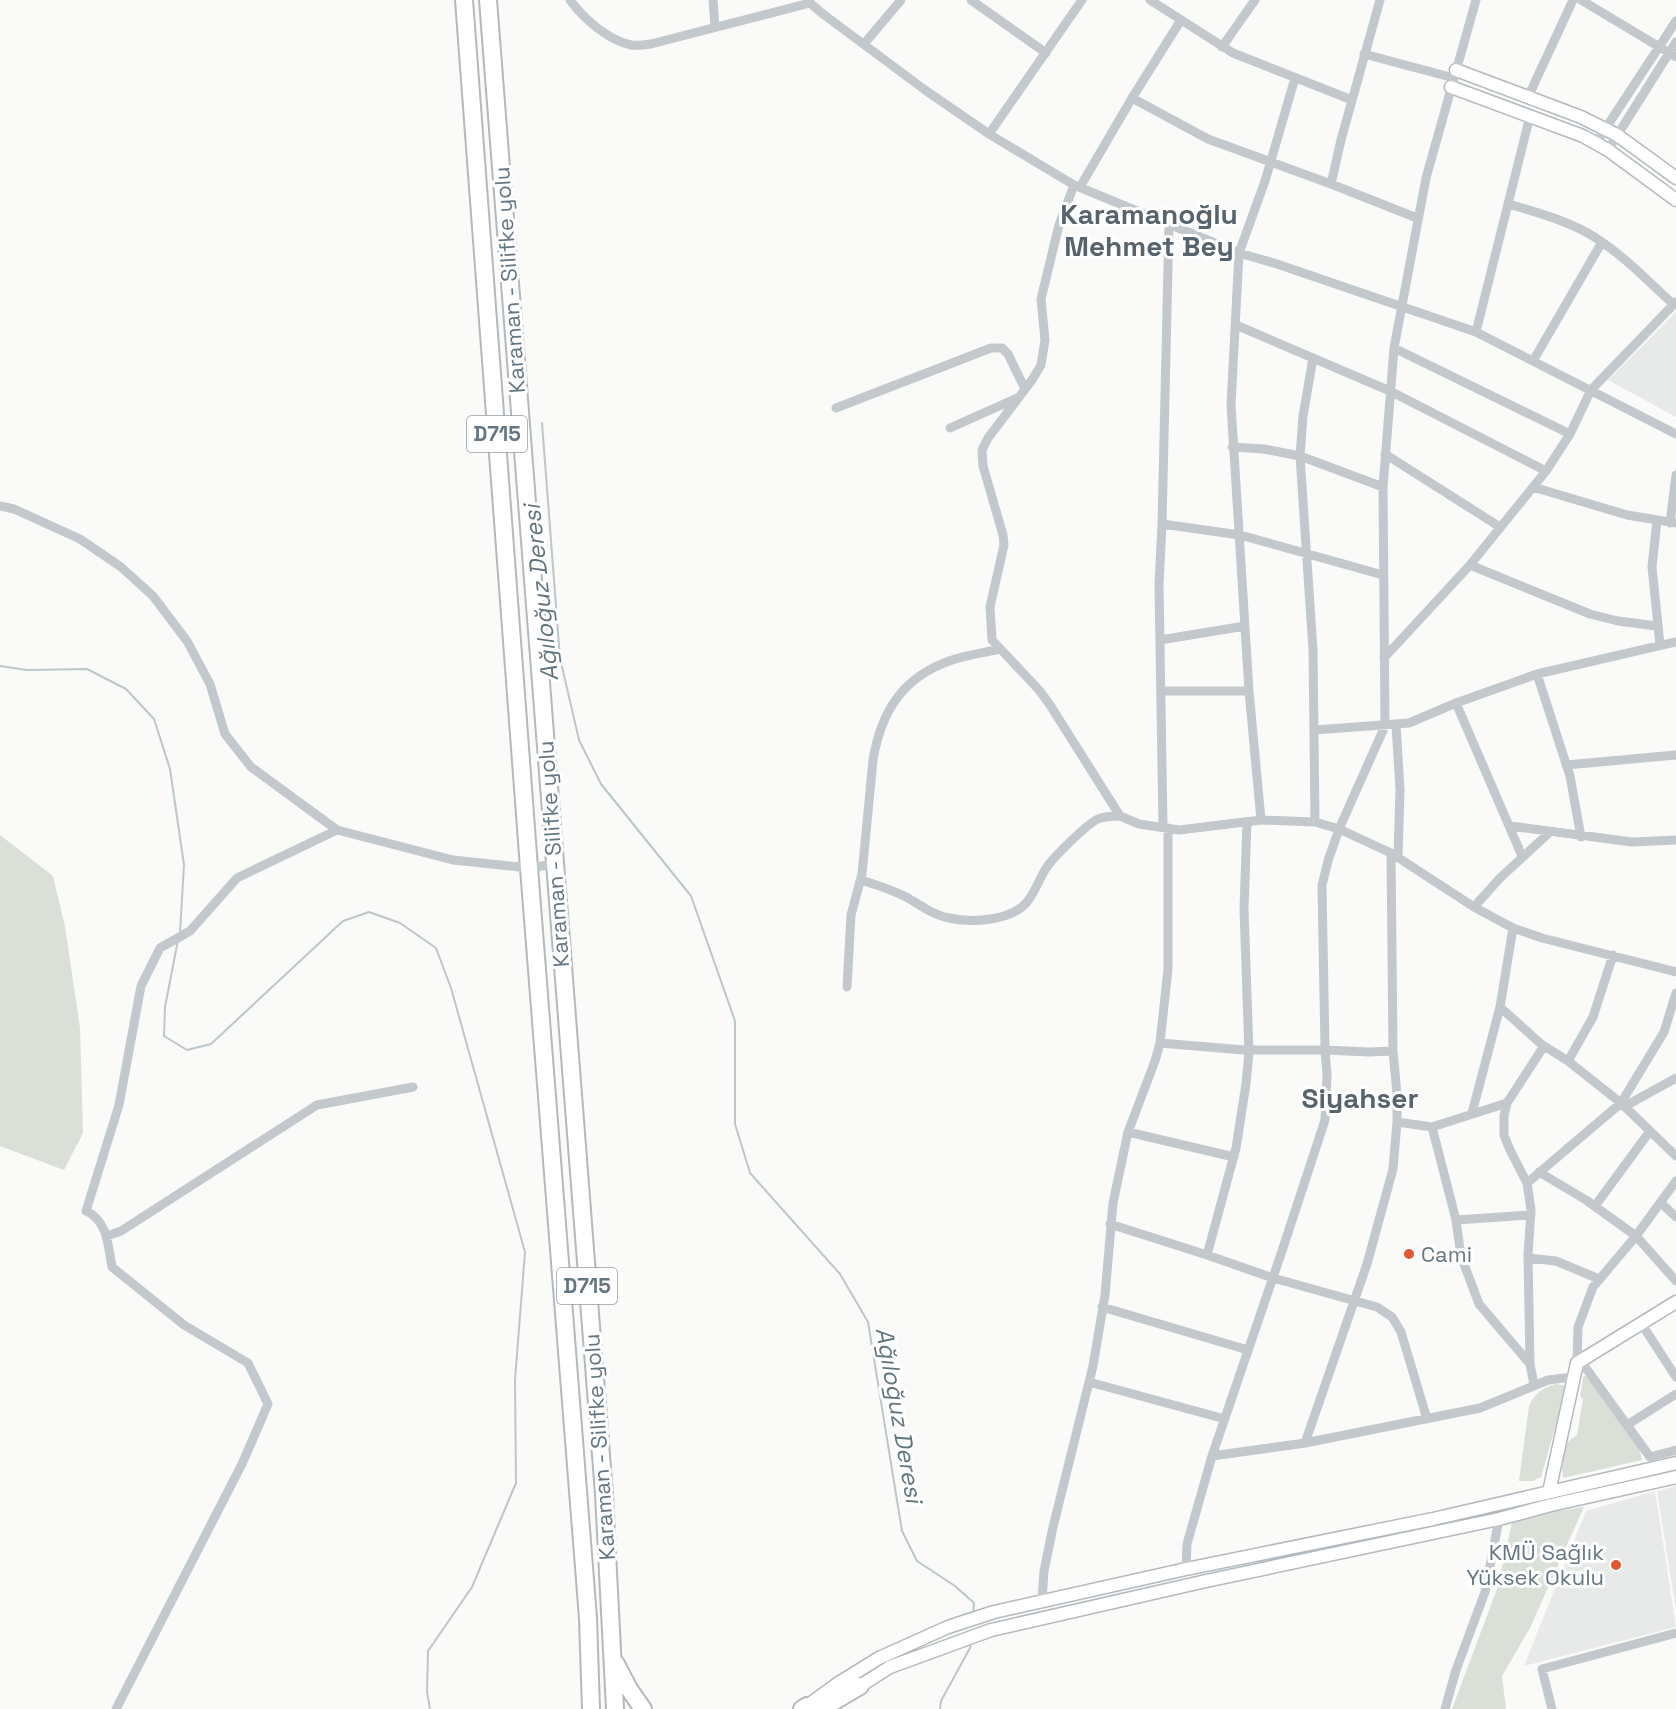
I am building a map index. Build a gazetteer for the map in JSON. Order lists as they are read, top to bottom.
{
  "streets": {
    "highway": ["Karaman - Silifke yolu", "D715"]
  },
  "districts": ["Karamanoğlu Mehmet Bey", "Siyahser"],
  "water": ["Ağıloğuz Deresi"],
  "places": ["Cami", "KMÜ Sağlık Yüksek Okulu"]
}
